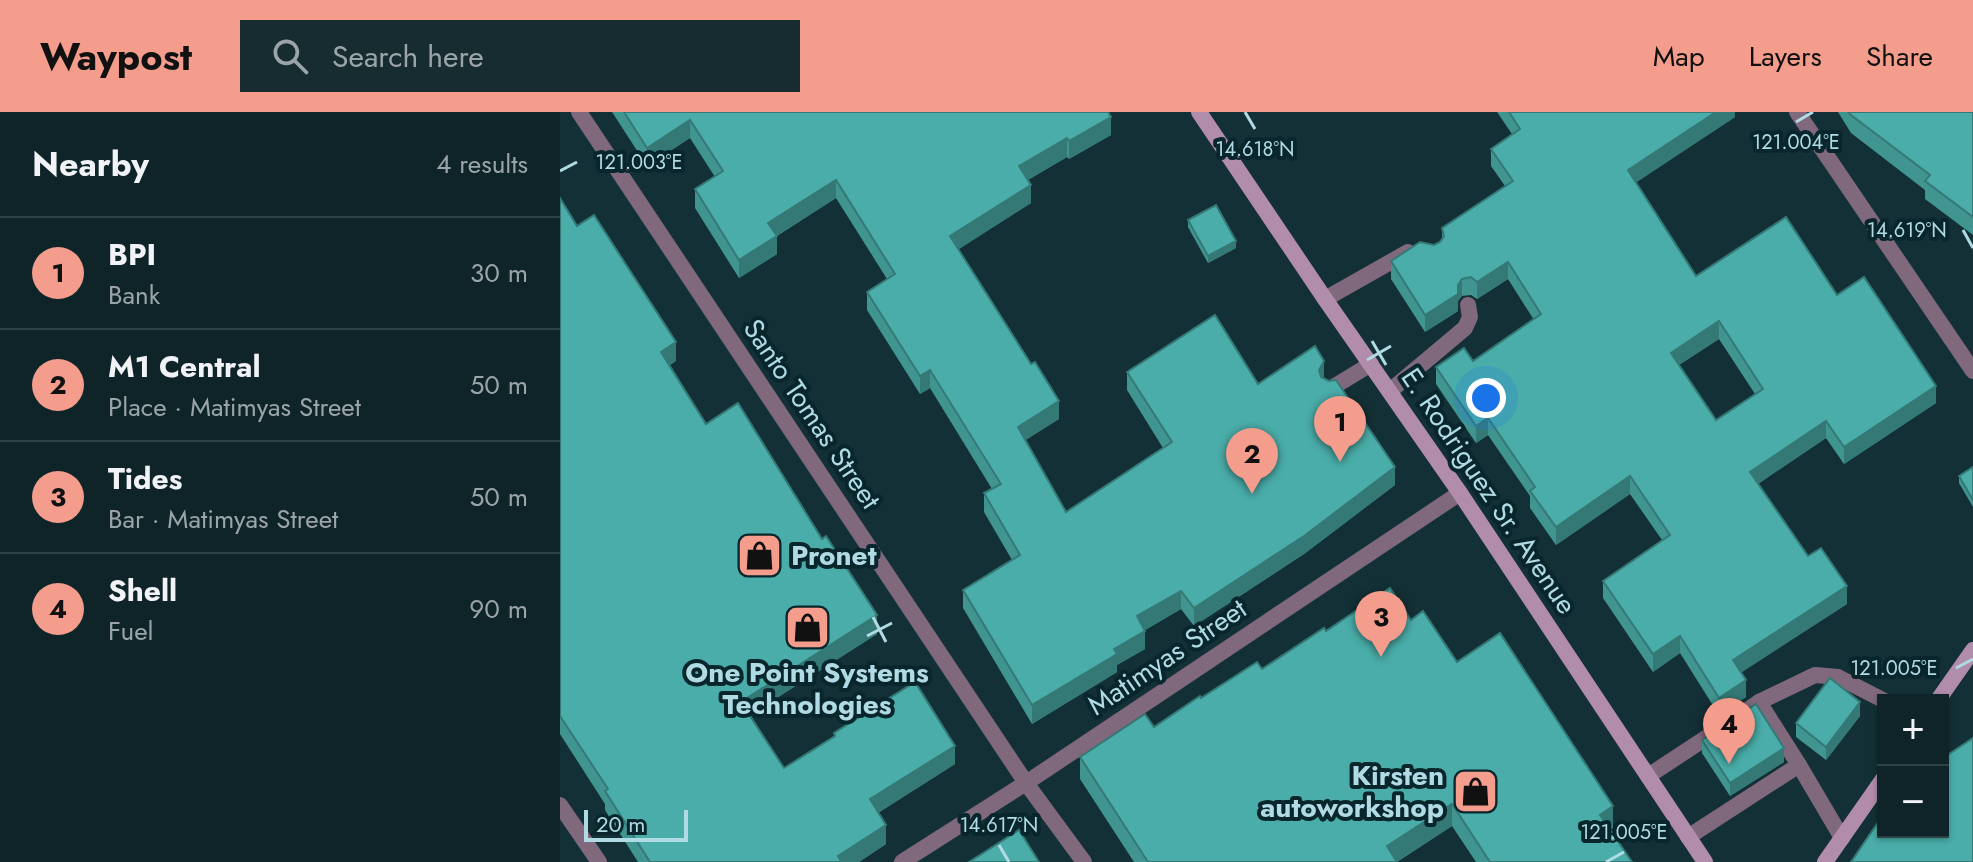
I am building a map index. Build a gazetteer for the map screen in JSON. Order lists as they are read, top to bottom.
{
  "streets": {
    "main road": ["E. Rodriguez Sr. Avenue"],
    "street": ["Santo Tomas Street", "Matimyas Street"]
  },
  "crossings": [
    ["Santo Tomas Street", "Matimyas Street"],
    ["E. Rodriguez Sr. Avenue", "Matimyas Street"]
  ],
  "places": {
    "shop": ["Pronet", "One Point Systems Technologies", "Kirsten autoworkshop"]
  },
  "scale_bar": "20 m",
  "page": {
    "header": "Waypost",
    "search": "Search here",
    "nav": ["Map", "Layers", "Share"],
    "heading": ["Nearby", "4 results"],
    "list": [
      {
        "mark": "1",
        "name": "BPI",
        "note": "Bank",
        "value": "30 m"
      },
      {
        "mark": "2",
        "name": "M1 Central",
        "note": "Place · Matimyas Street",
        "value": "50 m"
      },
      {
        "mark": "3",
        "name": "Tides",
        "note": "Bar · Matimyas Street",
        "value": "50 m"
      },
      {
        "mark": "4",
        "name": "Shell",
        "note": "Fuel",
        "value": "90 m"
      }
    ],
    "pins": [
      "1",
      "2",
      "3",
      "4"
    ],
    "map_buttons": ["+", "−"],
    "scale": "20 m"
  },
  "coordinates": [
    "121.004°E",
    "14.618°N",
    "121.003°E",
    "14.619°N",
    "121.005°E",
    "14.617°N"
  ]
}
